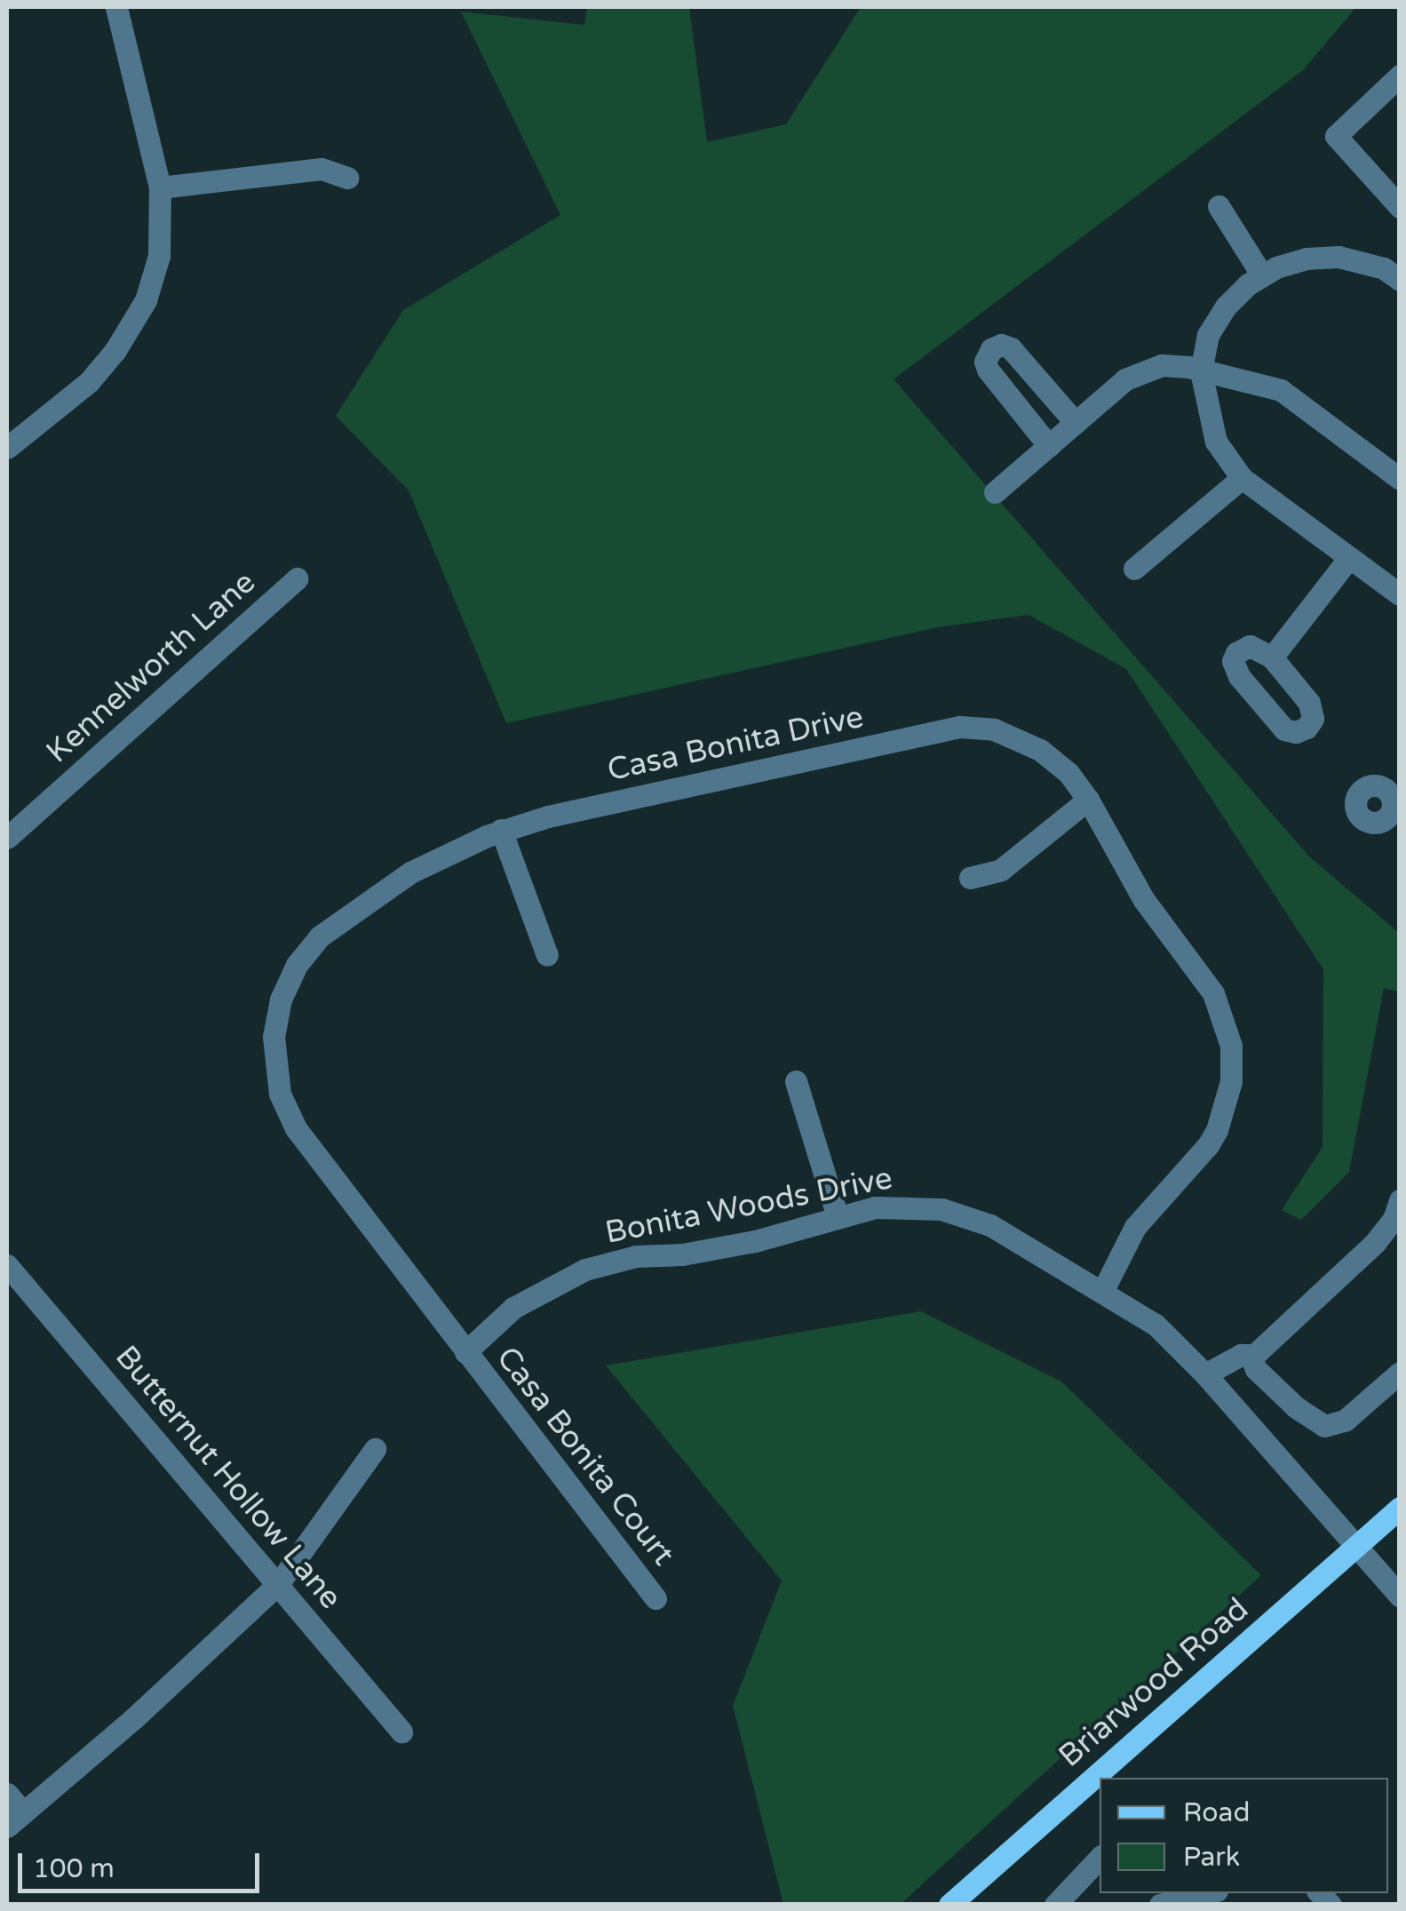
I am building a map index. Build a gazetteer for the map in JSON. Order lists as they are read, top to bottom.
{
  "streets": {
    "main road": ["Briarwood Road"],
    "street": [
      "Kennelworth Lane",
      "Casa Bonita Drive",
      "Bonita Woods Drive",
      "Casa Bonita Court",
      "Butternut Hollow Lane"
    ]
  },
  "crossings": [
    ["Casa Bonita Drive", "Bonita Woods Drive"],
    ["Casa Bonita Drive", "Casa Bonita Court"],
    ["Bonita Woods Drive", "Casa Bonita Court"],
    ["Bonita Woods Drive", "Briarwood Road"]
  ],
  "legend": ["Road", "Park"],
  "scale_bar": "100 m"
}
